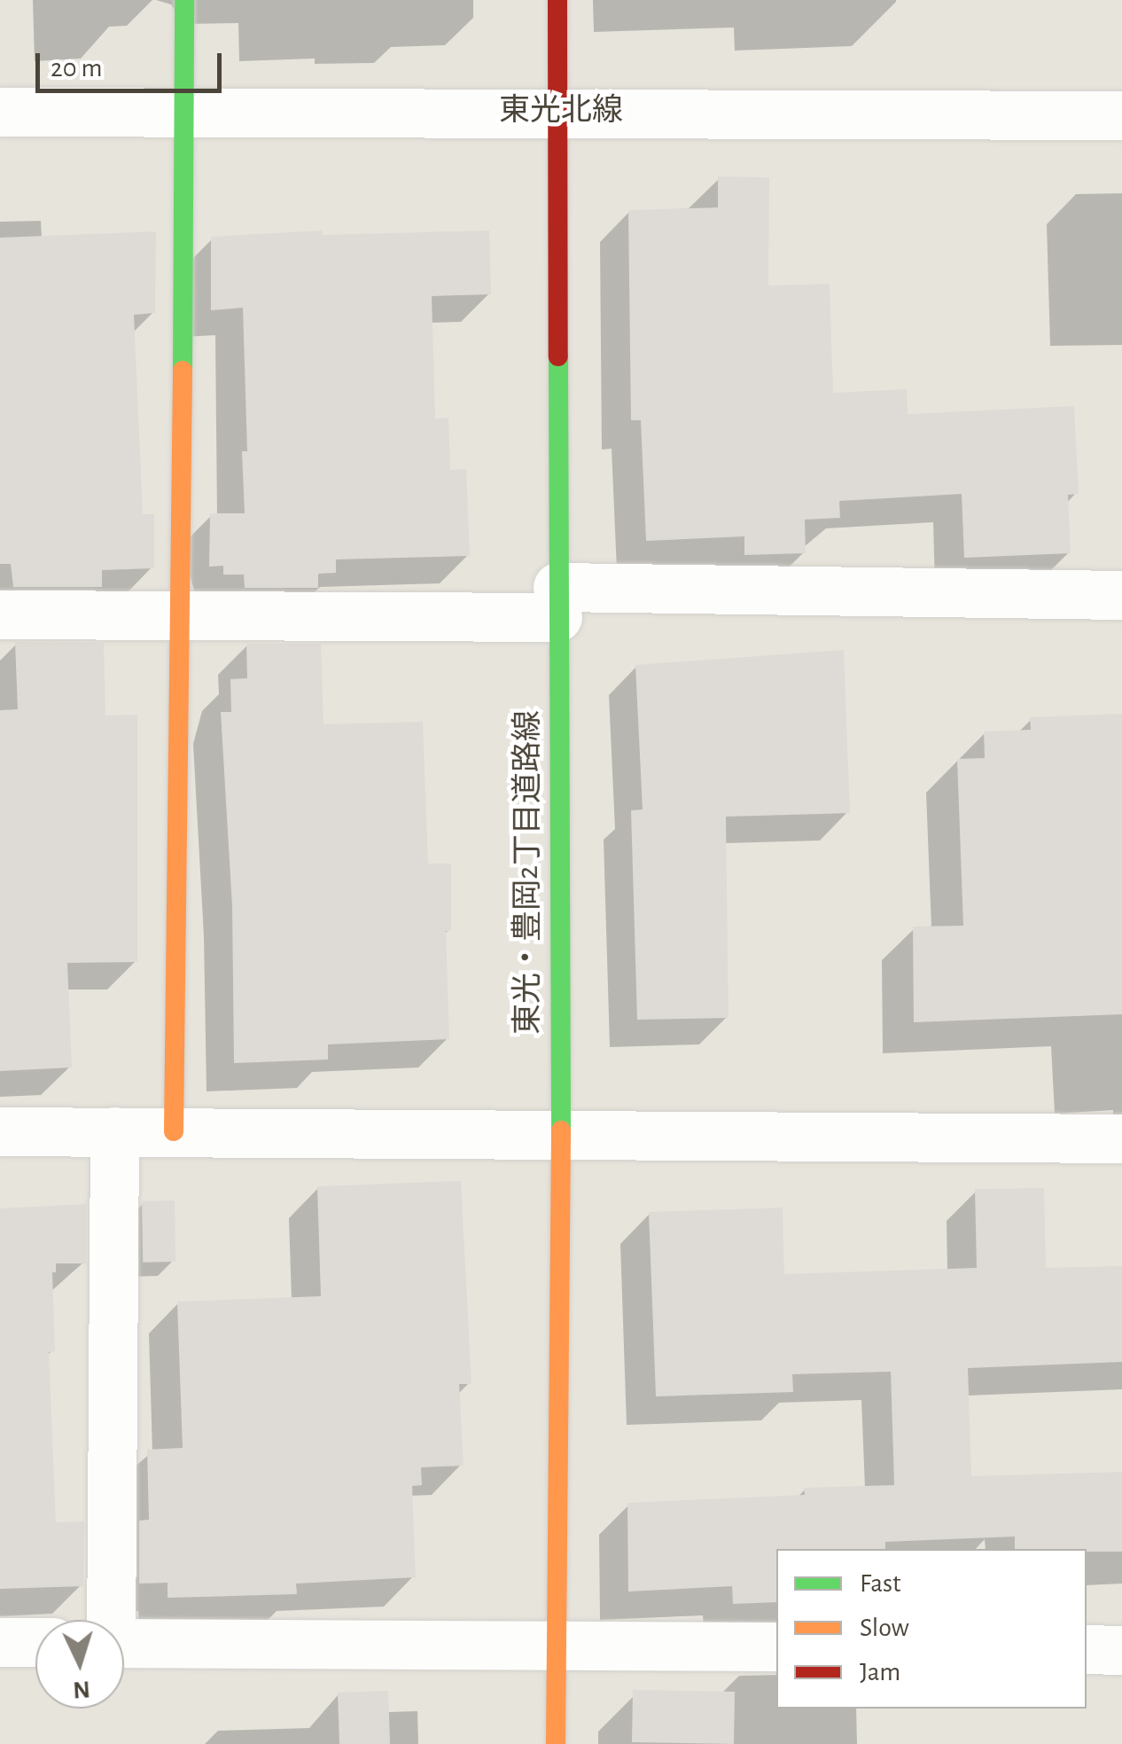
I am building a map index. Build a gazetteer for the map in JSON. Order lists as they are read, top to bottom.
{
  "streets": {
    "street": ["東光北線", "東光・豊岡2丁目道路線"]
  },
  "crossings": [
    ["東光北線", "東光・豊岡2丁目道路線"]
  ],
  "legend": ["Fast", "Slow", "Jam"],
  "scale_bar": "20 m",
  "north": "bottom"
}
